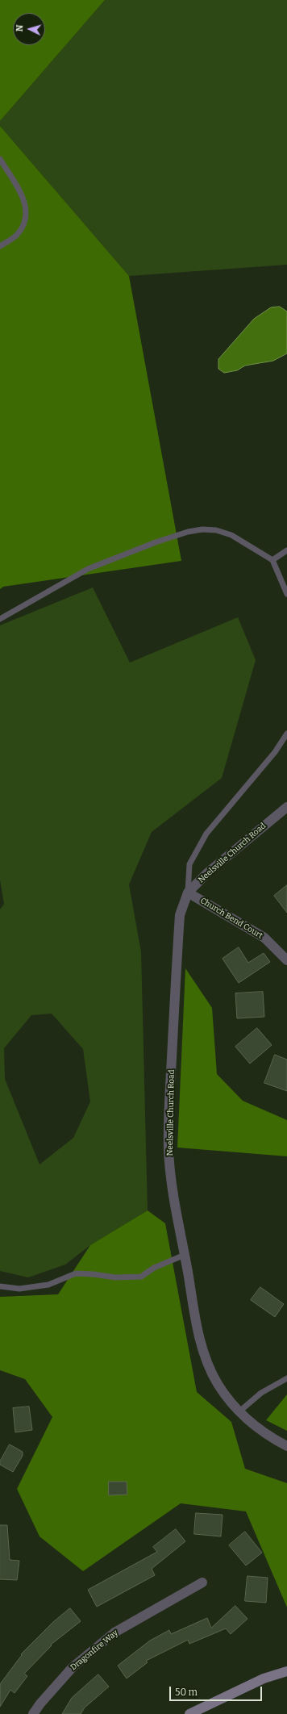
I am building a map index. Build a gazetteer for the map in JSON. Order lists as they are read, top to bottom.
{
  "streets": {
    "street": ["Neelsville Church Road", "Church Bend Court", "Dragonfire Way"]
  },
  "crossings": [
    ["Neelsville Church Road", "Church Bend Court"]
  ],
  "scale_bar": "50 m",
  "north": "left"
}
